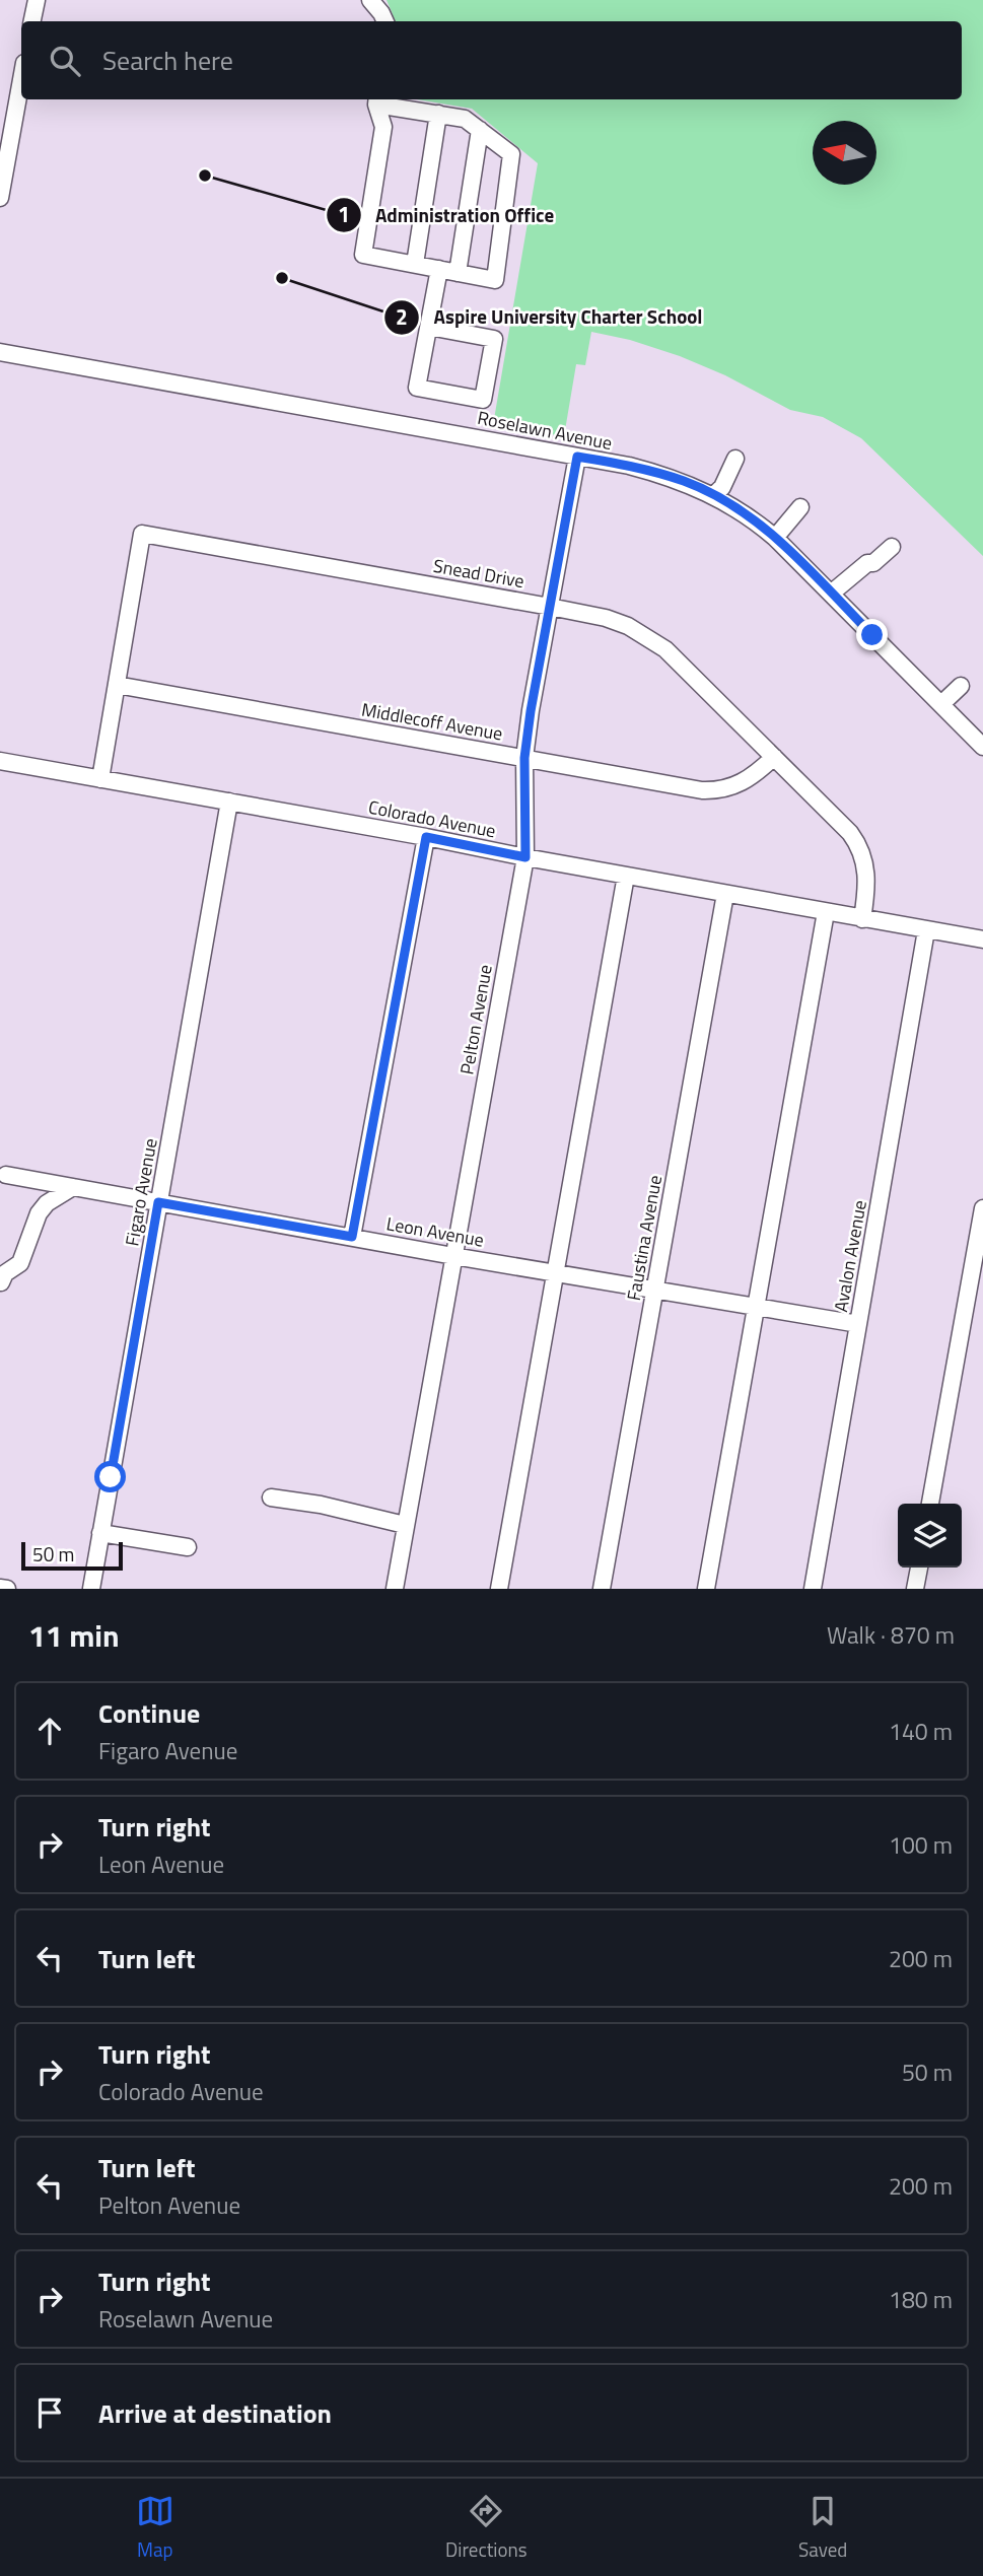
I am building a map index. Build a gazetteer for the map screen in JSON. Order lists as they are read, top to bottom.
{
  "streets": {
    "street": [
      "Roselawn Avenue",
      "Snead Drive",
      "Middlecoff Avenue",
      "Colorado Avenue",
      "Pelton Avenue",
      "Figaro Avenue",
      "Leon Avenue",
      "Faustina Avenue",
      "Avalon Avenue"
    ]
  },
  "crossings": [
    ["Roselawn Avenue", "Pelton Avenue"],
    ["Snead Drive", "Middlecoff Avenue"],
    ["Snead Drive", "Colorado Avenue"],
    ["Snead Drive", "Pelton Avenue"],
    ["Middlecoff Avenue", "Pelton Avenue"],
    ["Colorado Avenue", "Pelton Avenue"],
    ["Colorado Avenue", "Figaro Avenue"],
    ["Colorado Avenue", "Faustina Avenue"],
    ["Colorado Avenue", "Avalon Avenue"],
    ["Pelton Avenue", "Leon Avenue"],
    ["Figaro Avenue", "Leon Avenue"],
    ["Leon Avenue", "Faustina Avenue"],
    ["Leon Avenue", "Avalon Avenue"]
  ],
  "places": ["Administration Office", "Aspire University Charter School"],
  "scale_bar": "50 m",
  "north": "left",
  "page": {
    "search": "Search here",
    "scale": "50 m",
    "heading": ["11 min", "Walk · 870 m"],
    "list": [
      ["Continue", "Figaro Avenue", "140 m"],
      ["Turn right", "Leon Avenue", "100 m"],
      ["Turn left", "200 m"],
      ["Turn right", "Colorado Avenue", "50 m"],
      ["Turn left", "Pelton Avenue", "200 m"],
      ["Turn right", "Roselawn Avenue", "180 m"],
      "Arrive at destination"
    ],
    "nav": ["Map", "Directions", "Saved"]
  }
}
